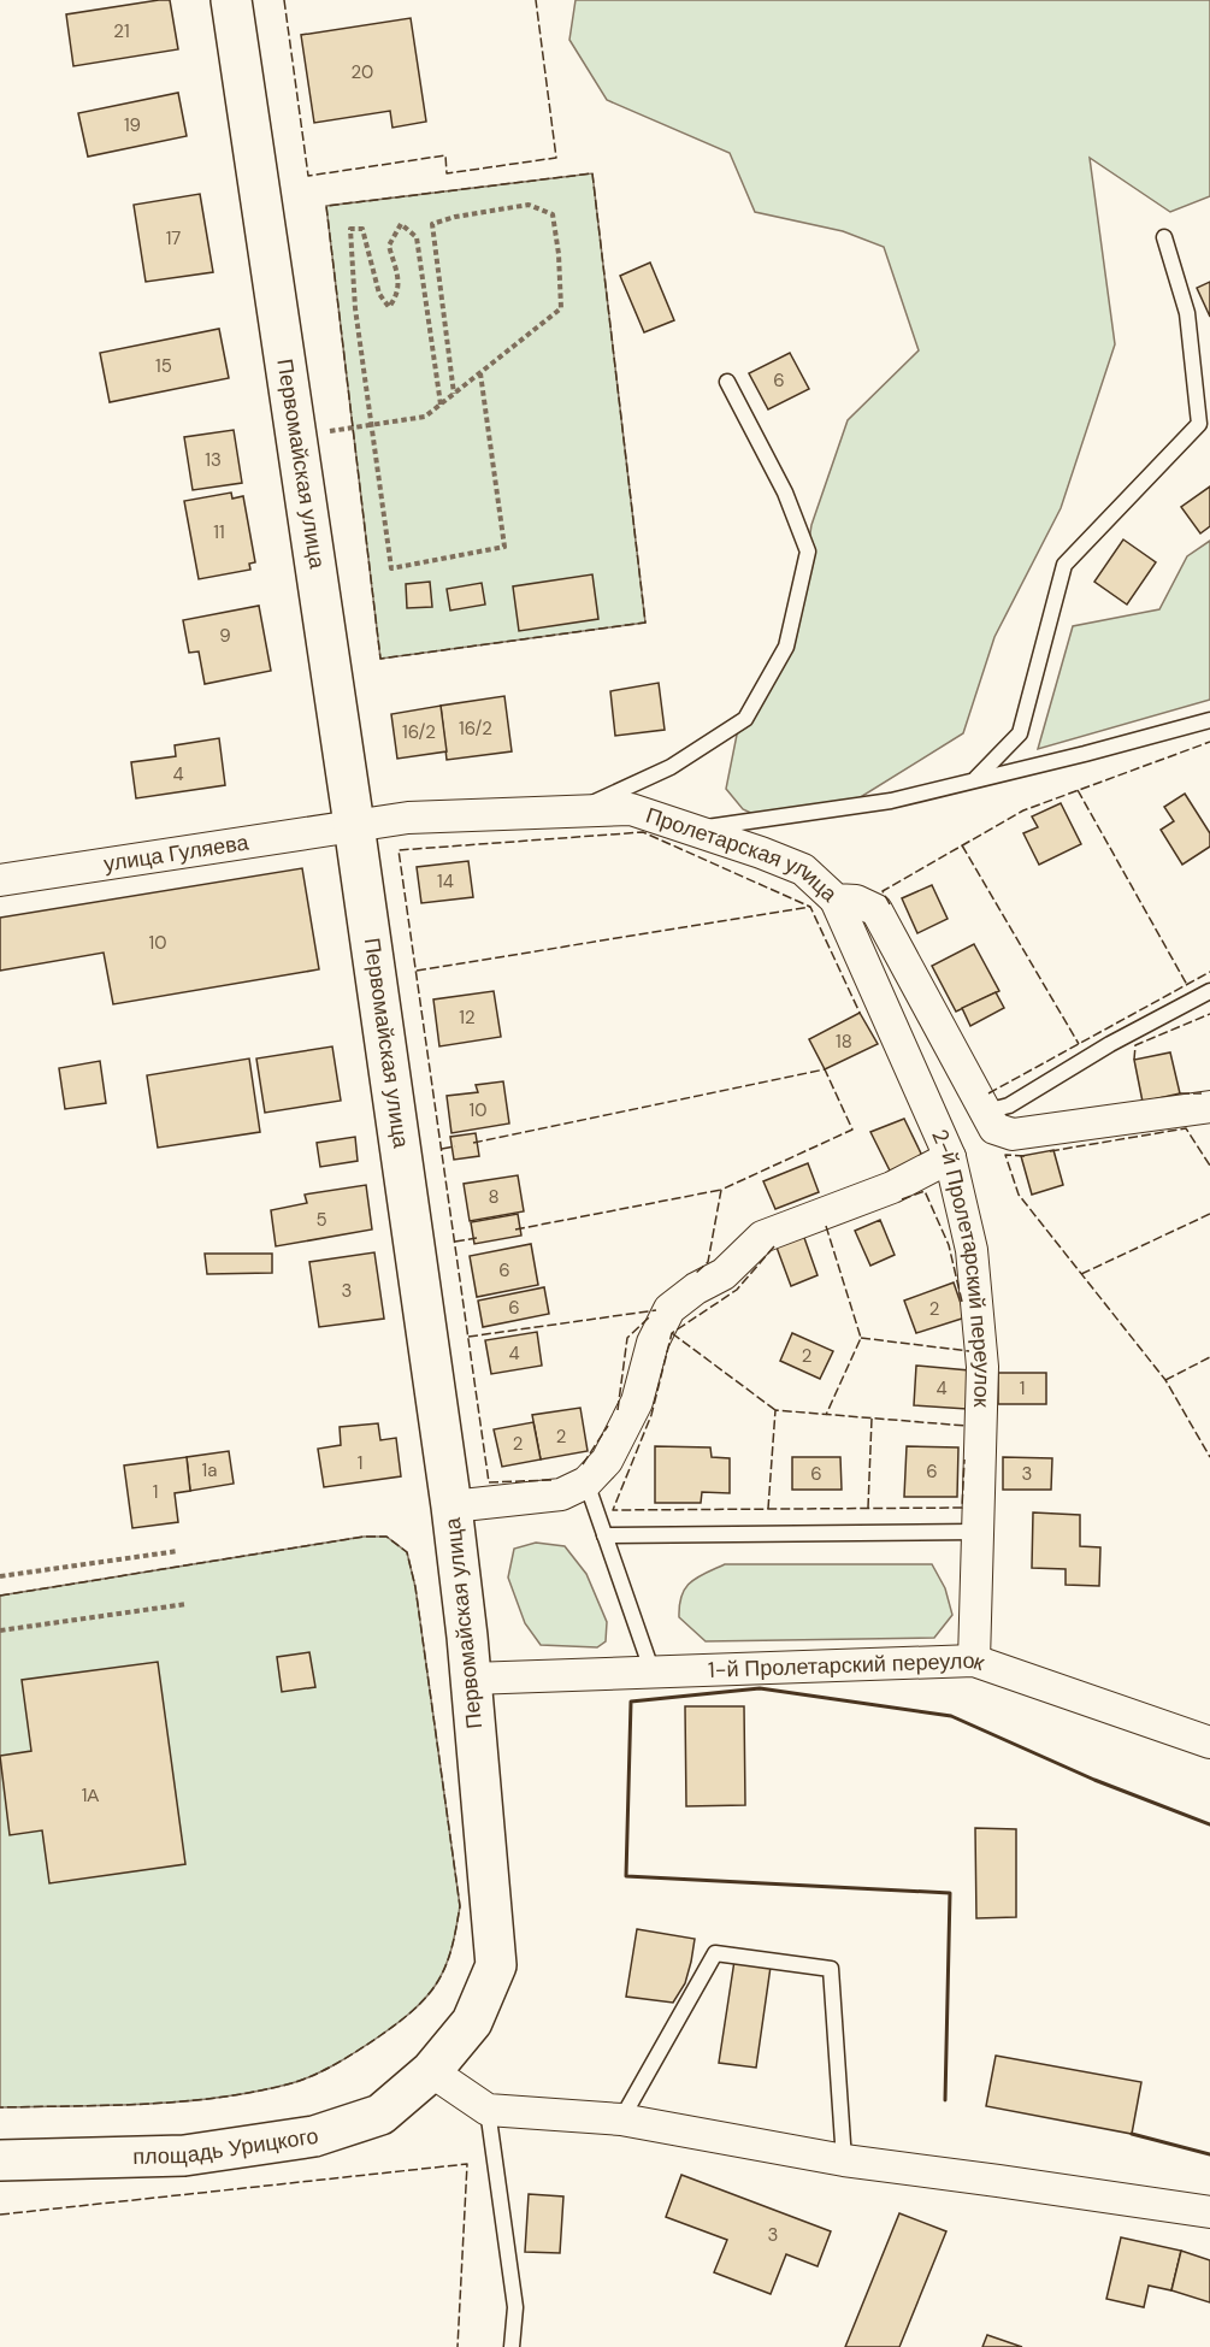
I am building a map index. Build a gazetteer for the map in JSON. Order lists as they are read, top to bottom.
{
  "streets": {
    "main road": ["Первомайская улица", "площадь Урицкого"],
    "street": [
      "улица Гуляева",
      "Пролетарская улица",
      "2-й Пролетарский переулок",
      "1-й Пролетарский переулок"
    ]
  },
  "crossings": [
    ["Первомайская улица", "улица Гуляева"],
    ["Первомайская улица", "Пролетарская улица"],
    ["Первомайская улица", "1-й Пролетарский переулок"],
    ["Первомайская улица", "площадь Урицкого"],
    ["улица Гуляева", "Пролетарская улица"],
    ["Пролетарская улица", "2-й Пролетарский переулок"],
    ["2-й Пролетарский переулок", "1-й Пролетарский переулок"]
  ],
  "house_numbers": [
    "21",
    "20",
    "19",
    "17",
    "15",
    "6",
    "13",
    "11",
    "9",
    "16/2",
    "16/2",
    "4",
    "14",
    "10",
    "12",
    "18",
    "10",
    "8",
    "5",
    "6",
    "3",
    "6",
    "2",
    "4",
    "2",
    "4",
    "1",
    "2",
    "2",
    "1",
    "1a",
    "6",
    "6",
    "3",
    "1",
    "1А",
    "3"
  ]
}
